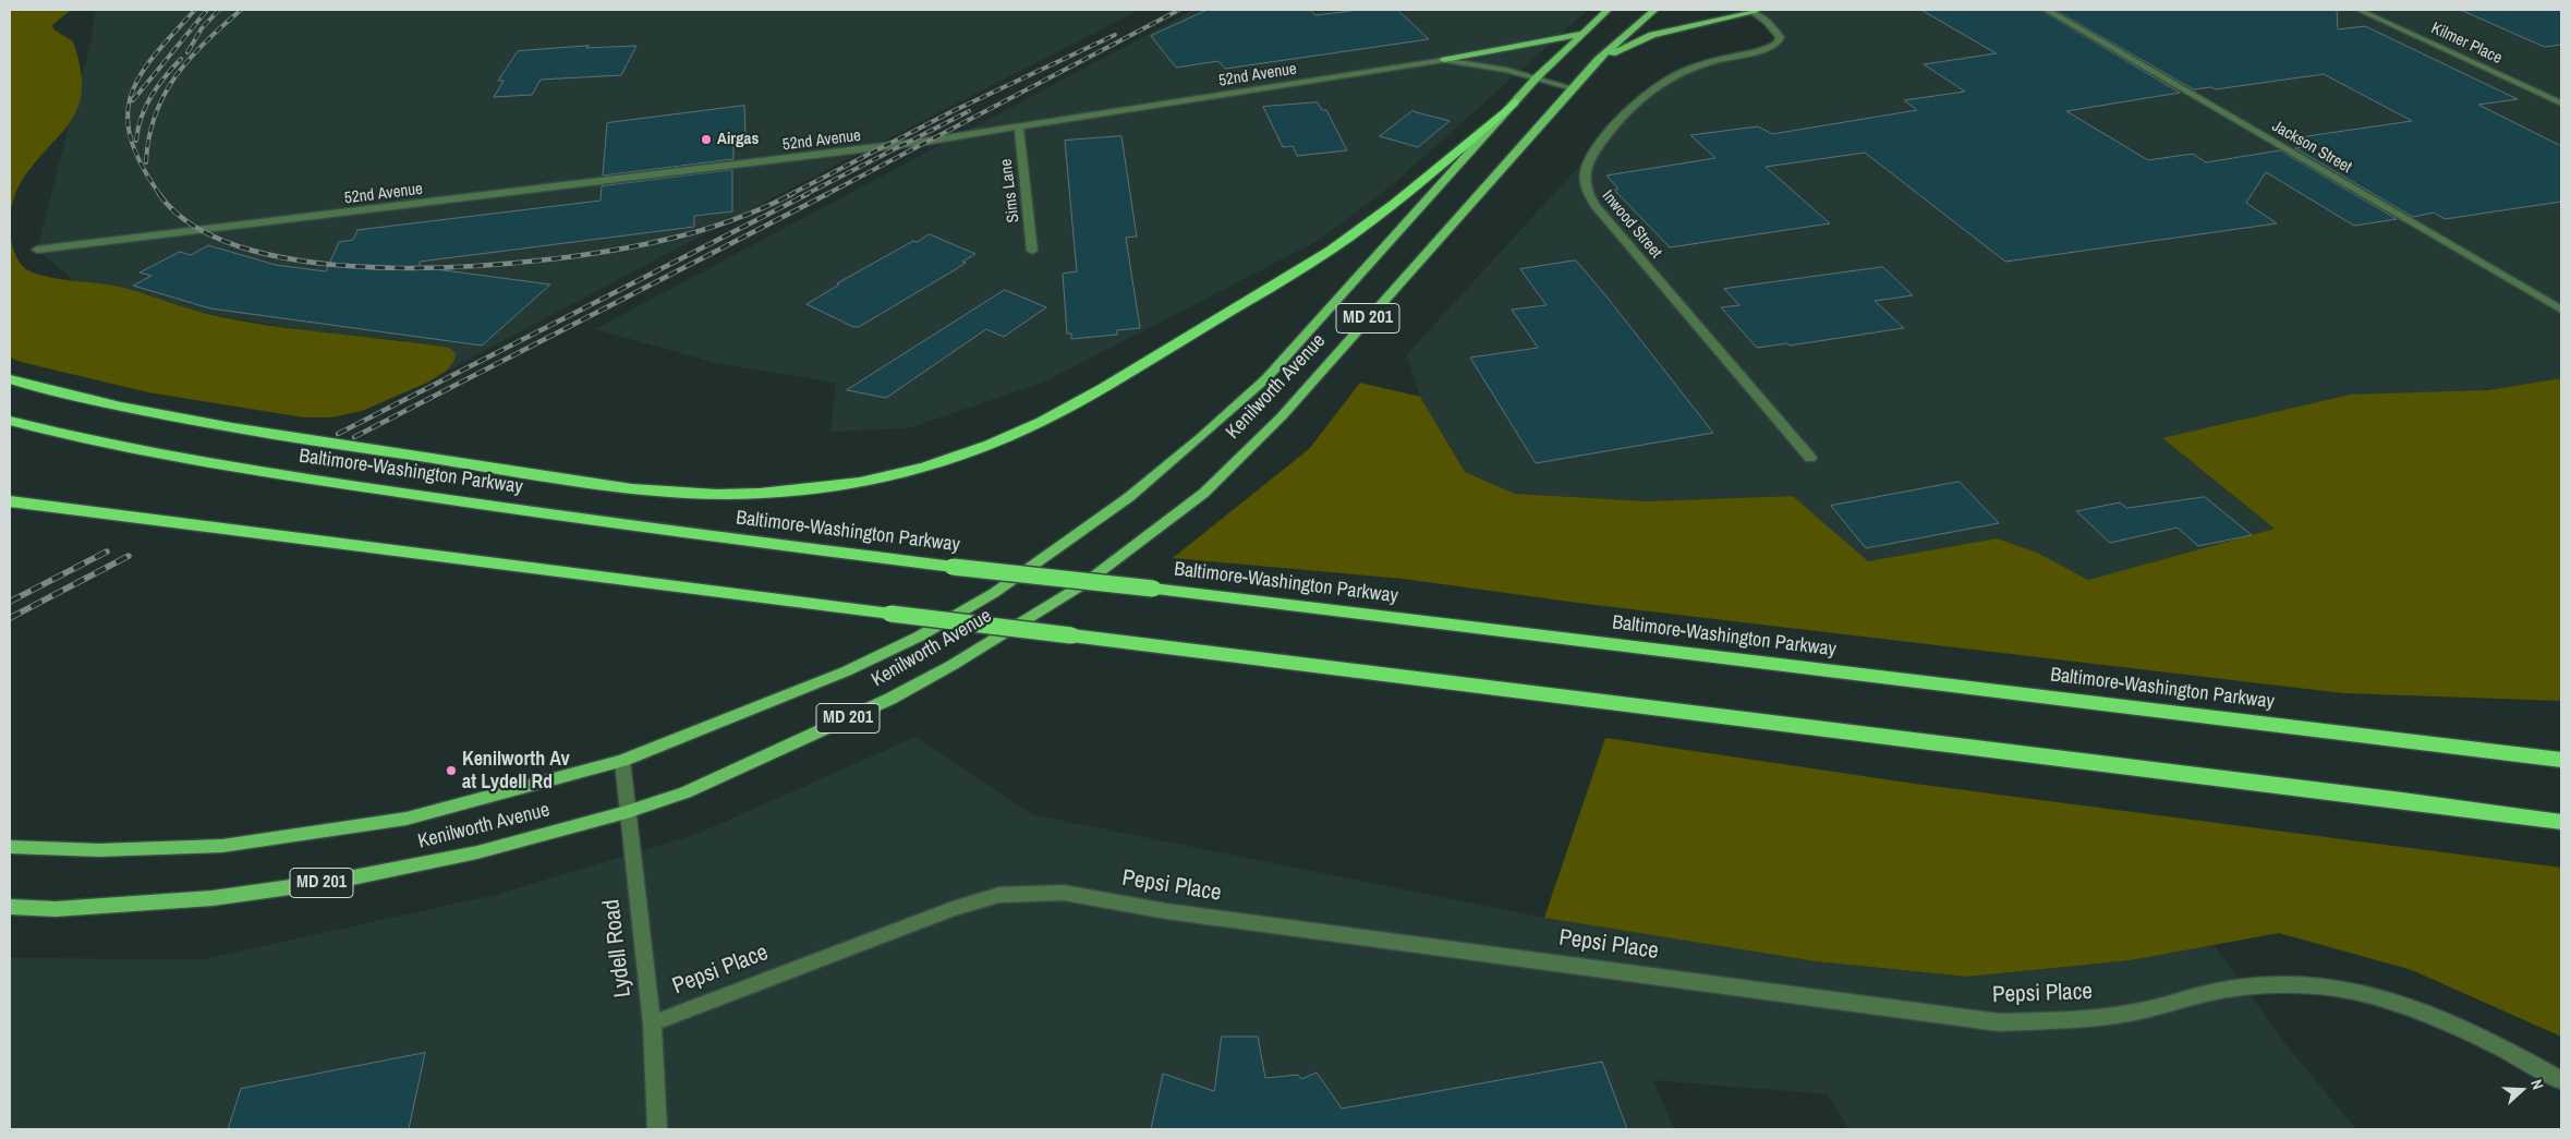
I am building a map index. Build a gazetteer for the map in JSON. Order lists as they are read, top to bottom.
{
  "streets": {
    "highway": ["Baltimore-Washington Parkway"],
    "main road": ["MD 201", "Kenilworth Avenue"],
    "street": [
      "Kilmer Place",
      "52nd Avenue",
      "Jackson Street",
      "Sims Lane",
      "Inwood Street",
      "Pepsi Place",
      "Lydell Road"
    ]
  },
  "crossings": [
    ["52nd Avenue", "Sims Lane"],
    ["52nd Avenue", "Kenilworth Avenue"],
    ["Kenilworth Avenue", "Lydell Road"],
    ["Pepsi Place", "Lydell Road"]
  ],
  "places": ["Airgas", "Kenilworth Av at Lydell Rd"],
  "north": "right"
}
